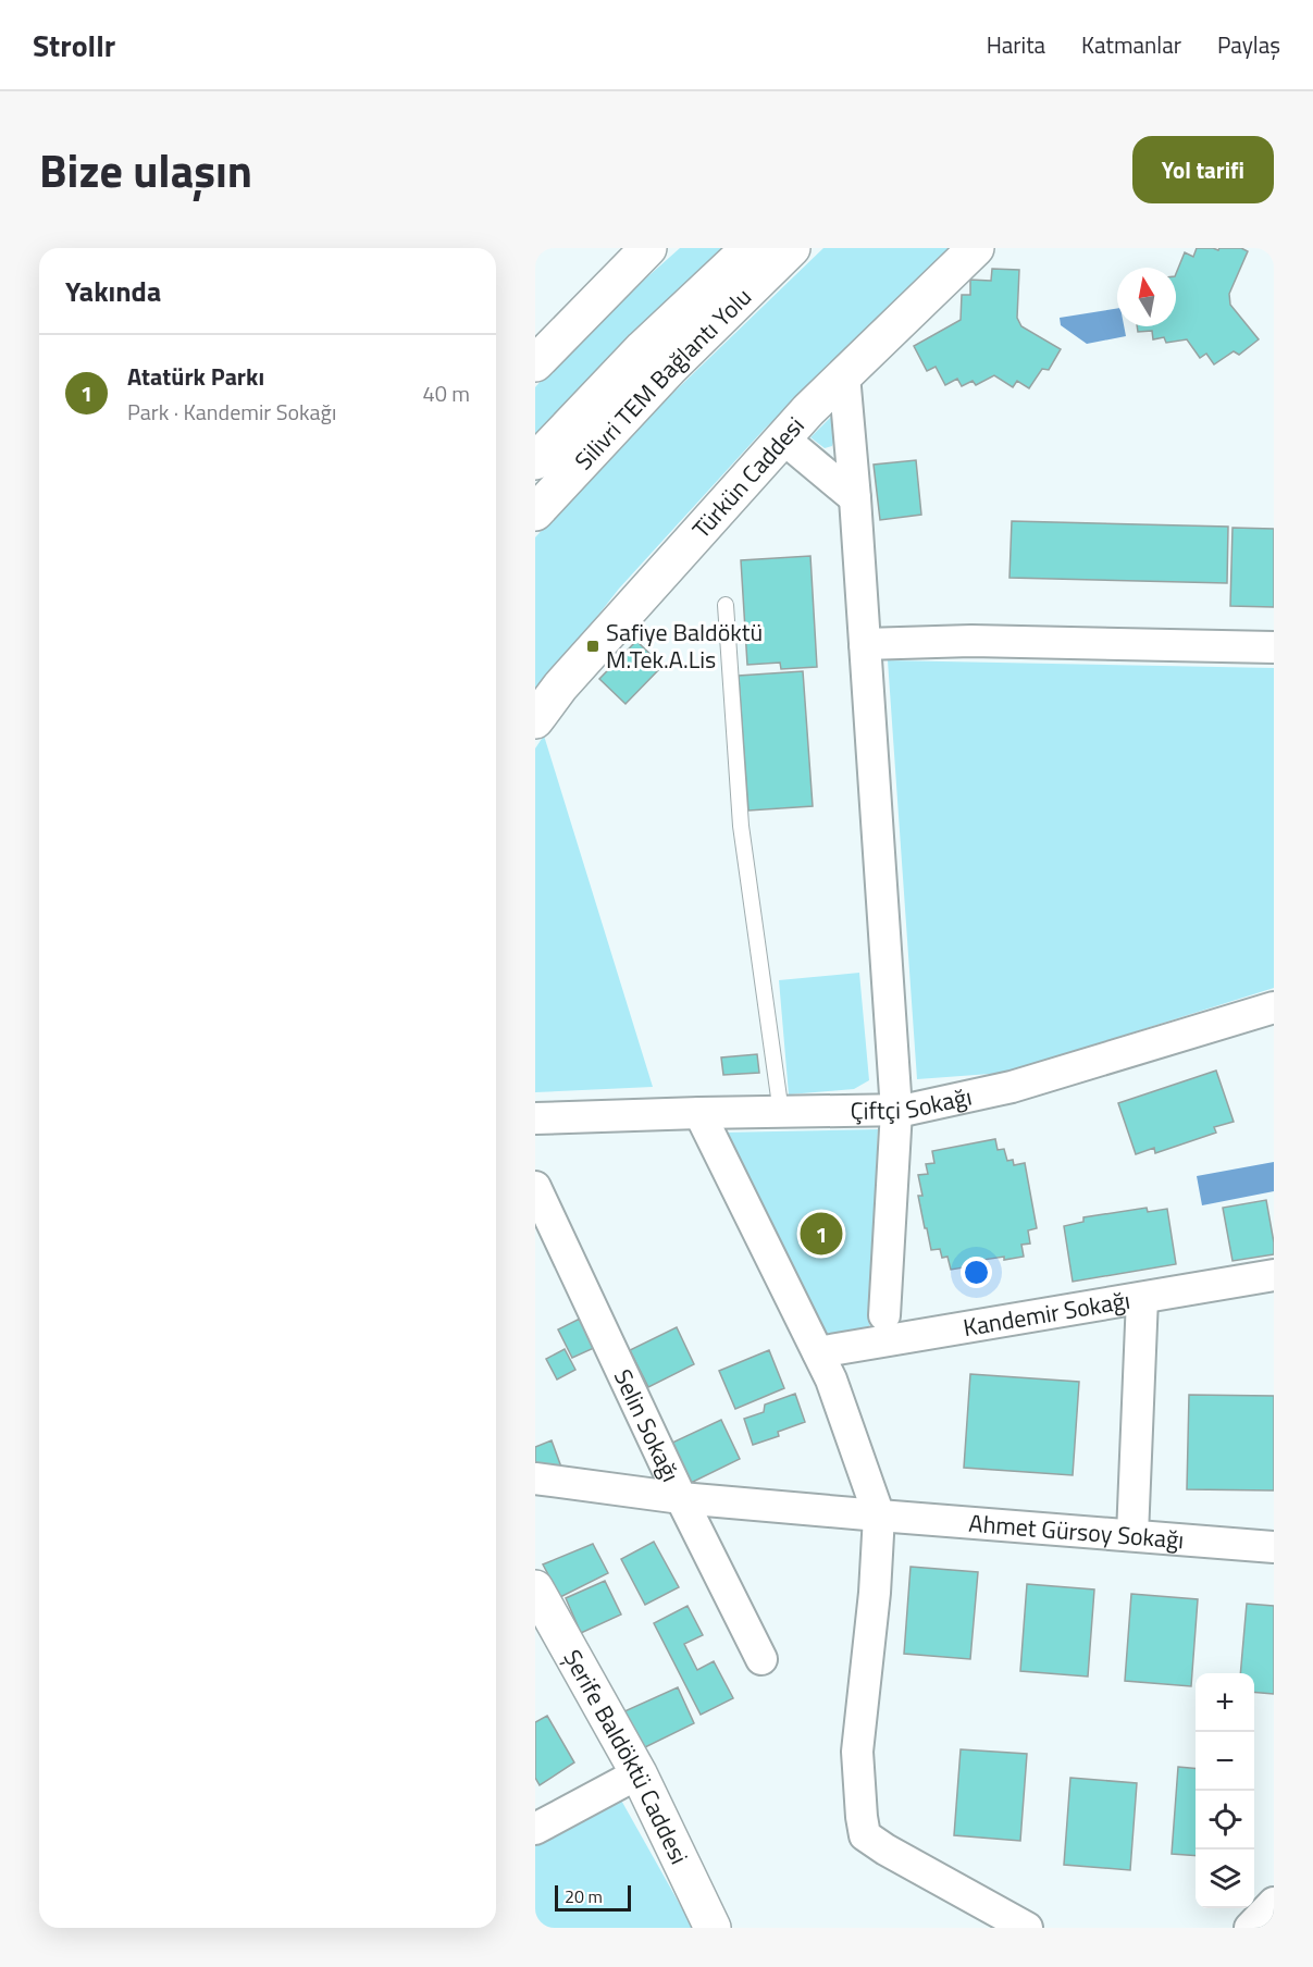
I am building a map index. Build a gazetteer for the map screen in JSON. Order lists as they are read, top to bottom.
{
  "streets": {
    "main road": ["Silivri TEM Bağlantı Yolu", "Türkün Caddesi", "Şerife Baldöktü Caddesi"],
    "street": [
      "Çiftçi Sokağı",
      "Kandemir Sokağı",
      "Selin Sokağı",
      "Ahmet Gürsoy Sokağı"
    ]
  },
  "crossings": [
    ["Selin Sokağı", "Ahmet Gürsoy Sokağı"]
  ],
  "places": {
    "transit": ["Safiye Baldöktü M.Tek.A.Lis"]
  },
  "scale_bar": "20 m",
  "north": "top",
  "page": {
    "header": "Strollr",
    "nav": ["Harita", "Katmanlar", "Paylaş"],
    "title": "Bize ulaşın",
    "buttons": "Yol tarifi",
    "heading": "Yakında",
    "list": [
      {
        "mark": "1",
        "name": "Atatürk Parkı",
        "note": "Park · Kandemir Sokağı",
        "value": "40 m"
      }
    ],
    "pins": "1",
    "map_buttons": ["+", "−"],
    "scale": "20 m"
  }
}
